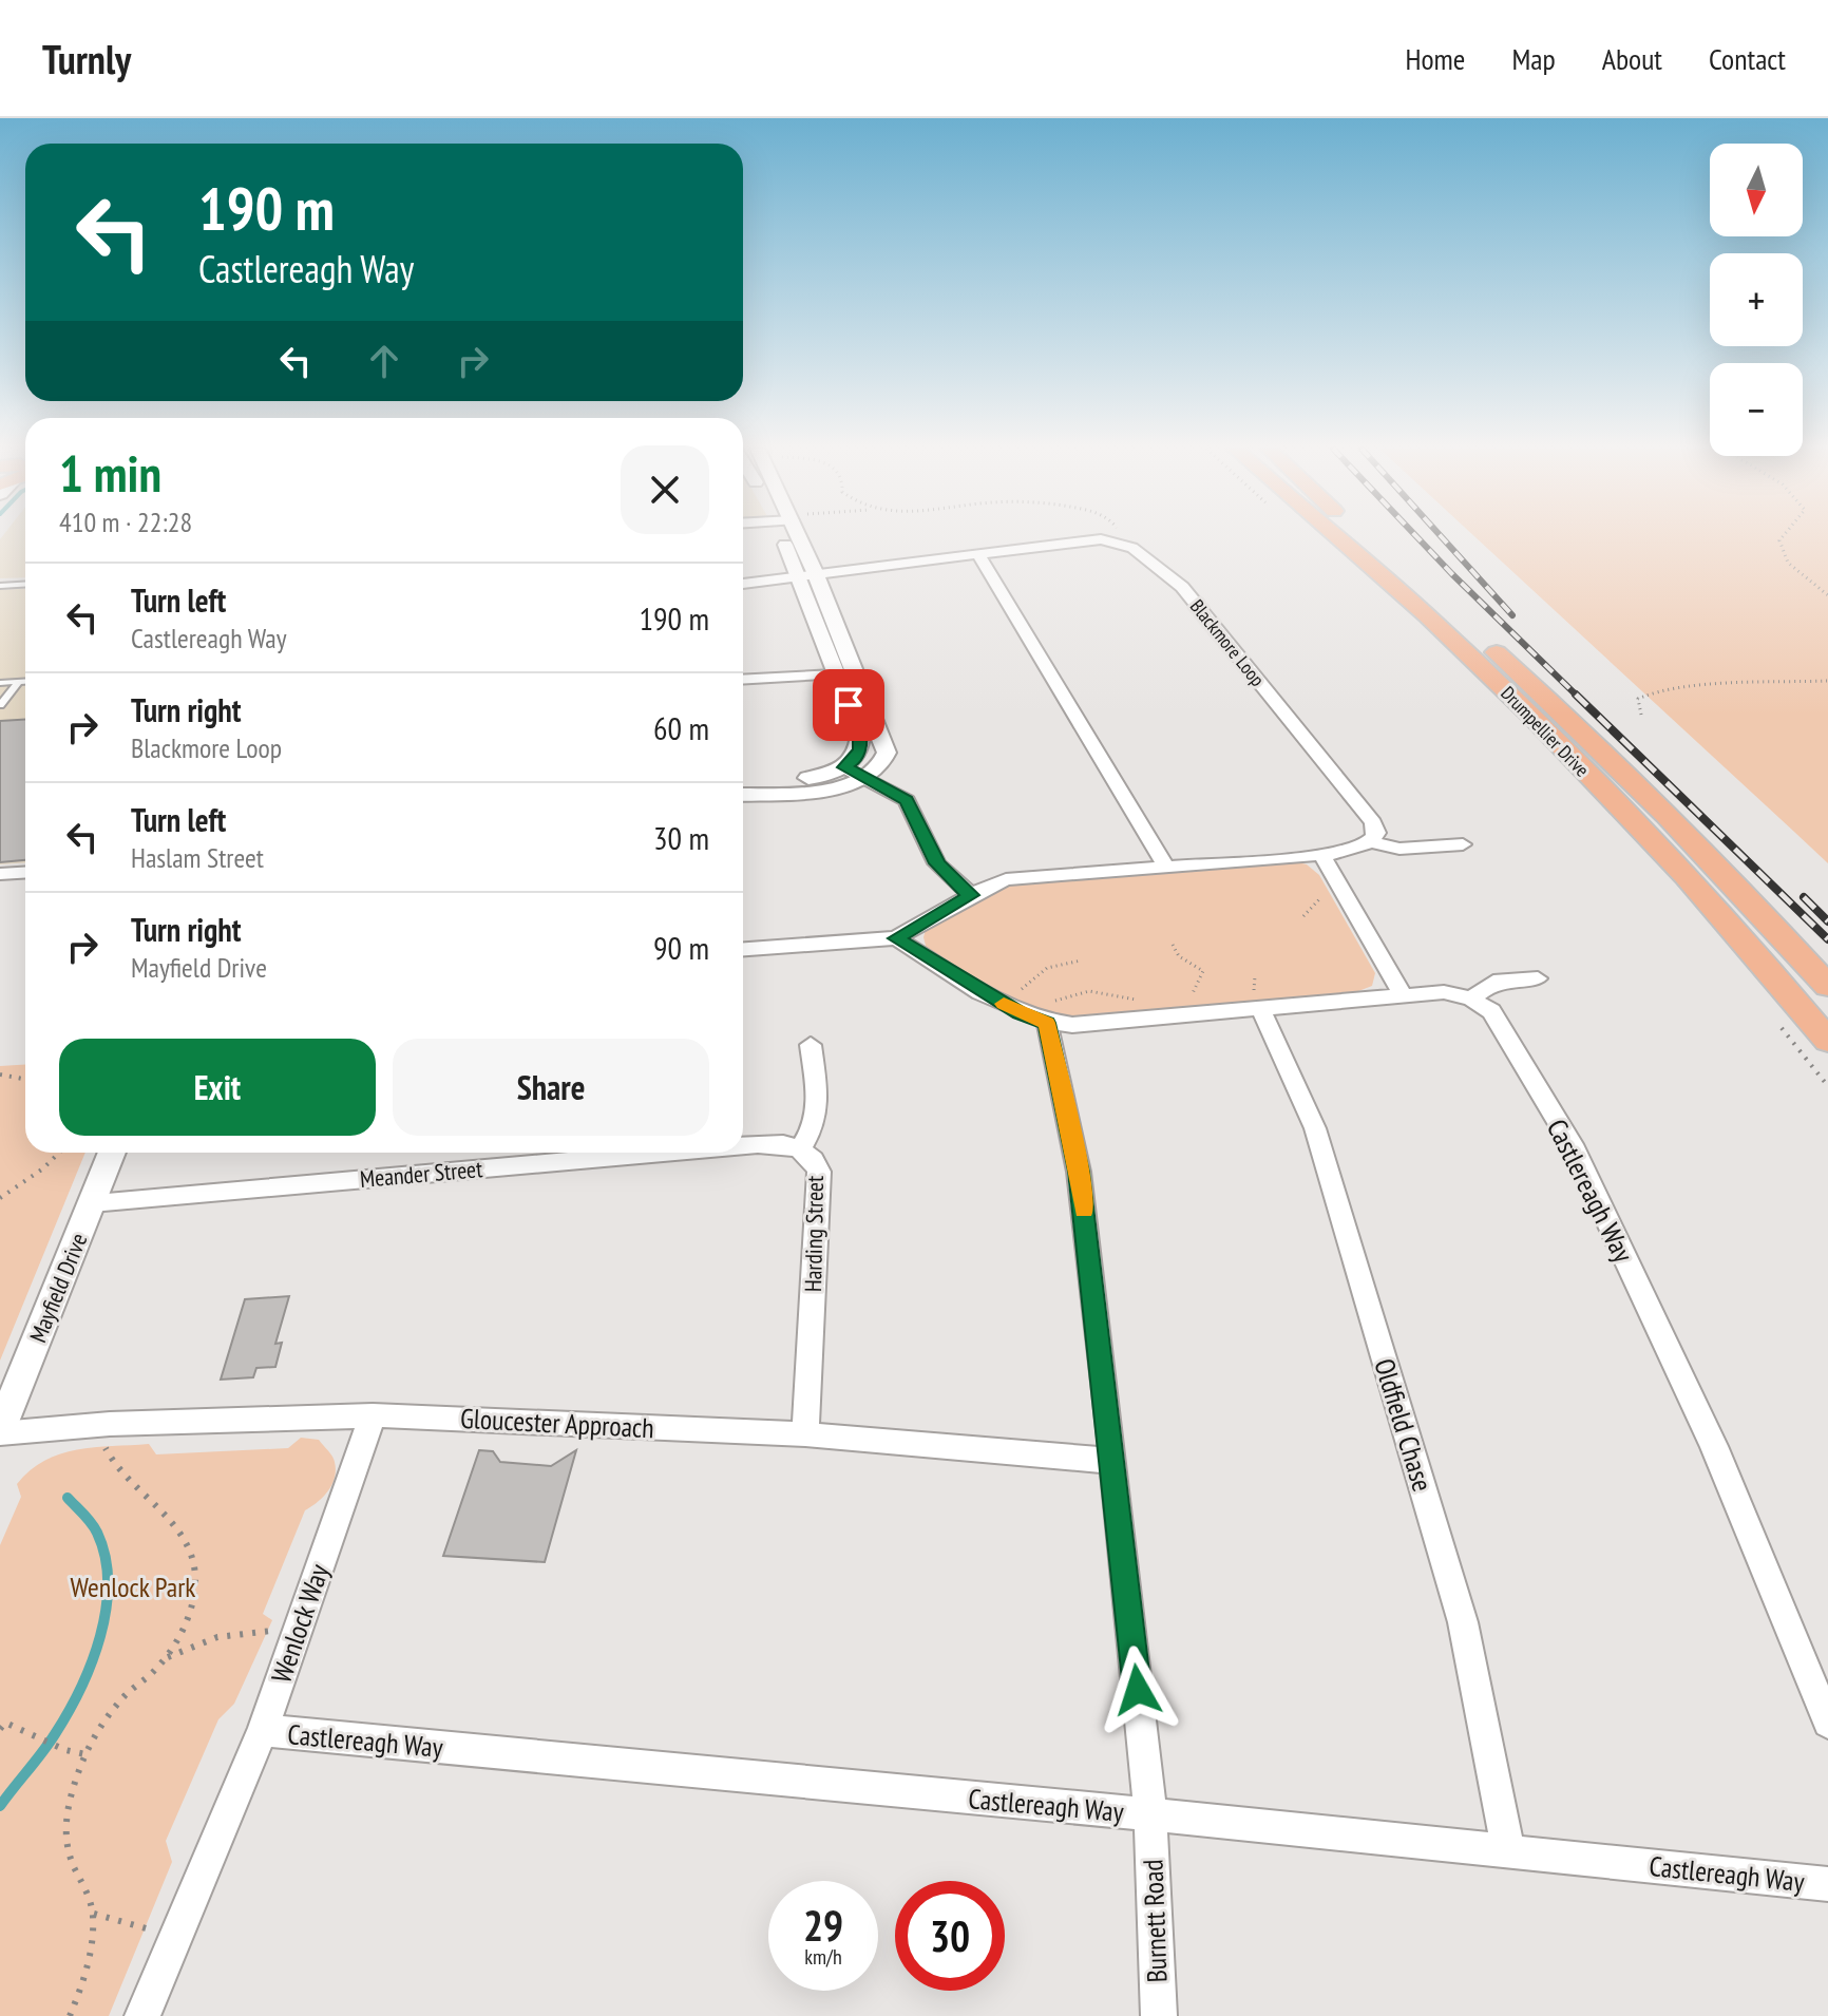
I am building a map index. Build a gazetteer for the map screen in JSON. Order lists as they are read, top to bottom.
{
  "streets": {
    "main road": ["Drumpellier Drive"],
    "street": [
      "Blackmore Loop",
      "Meander Street",
      "Castlereagh Way",
      "Harding Street",
      "Mayfield Drive",
      "Gloucester Approach",
      "Oldfield Chase",
      "Wenlock Way",
      "Burnett Road"
    ]
  },
  "crossings": [
    ["Meander Street", "Harding Street"],
    ["Meander Street", "Mayfield Drive"],
    ["Castlereagh Way", "Oldfield Chase"],
    ["Castlereagh Way", "Wenlock Way"],
    ["Castlereagh Way", "Burnett Road"],
    ["Harding Street", "Gloucester Approach"],
    ["Mayfield Drive", "Gloucester Approach"],
    ["Gloucester Approach", "Wenlock Way"],
    ["Gloucester Approach", "Burnett Road"]
  ],
  "parks": ["Wenlock Park"],
  "north": "bottom",
  "page": {
    "header": "Turnly",
    "nav": [
      "Home",
      "Map",
      "About",
      "Contact"
    ],
    "map_buttons": ["+", "−"],
    "turn": ["190 m", "Castlereagh Way"],
    "heading": ["1 min", "410 m · 22:28"],
    "list": [
      {
        "name": "Turn left",
        "note": "Castlereagh Way",
        "value": "190 m"
      },
      {
        "name": "Turn right",
        "note": "Blackmore Loop",
        "value": "60 m"
      },
      {
        "name": "Turn left",
        "note": "Haslam Street",
        "value": "30 m"
      },
      {
        "name": "Turn right",
        "note": "Mayfield Drive",
        "value": "90 m"
      }
    ],
    "buttons": ["Exit", "Share"],
    "speed": "29 km/h",
    "limit": "30"
  }
}
